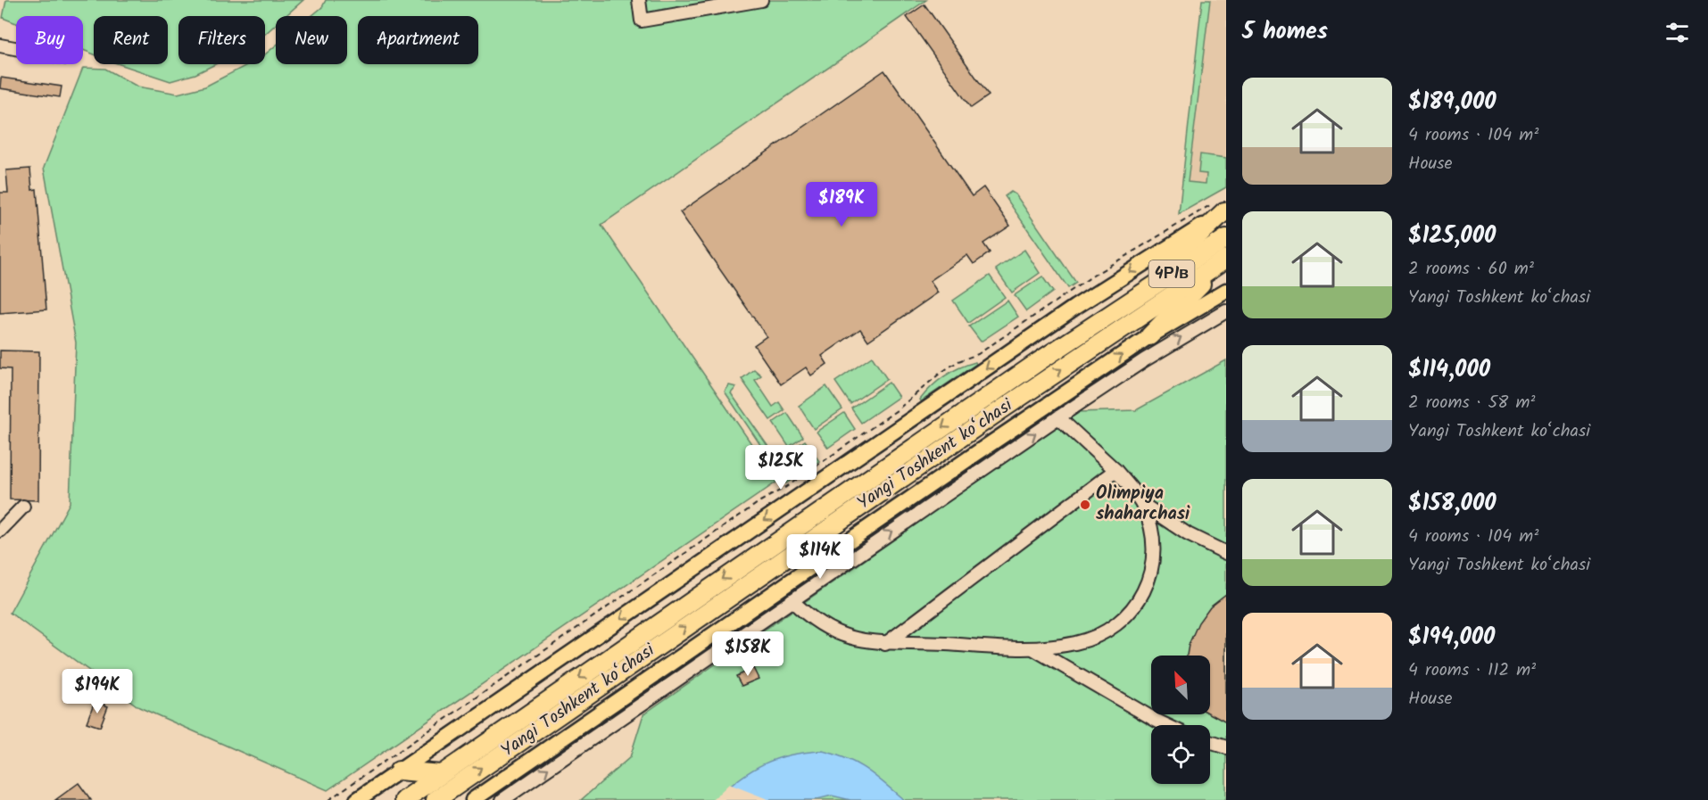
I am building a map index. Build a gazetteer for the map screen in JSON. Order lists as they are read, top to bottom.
{
  "streets": {
    "highway": ["4Р1в", "Yangi Toshkent ko‘chasi"]
  },
  "crossings": [
    ["4Р1в", "Yangi Toshkent ko‘chasi"]
  ],
  "places": ["Olimpiya shaharchasi"],
  "north": "top left",
  "page": {
    "heading": "5 homes",
    "chip": [
      "Buy",
      "Rent",
      "Filters",
      "New",
      "Apartment"
    ],
    "list": [
      {
        "name": "$189,000",
        "note": "4 rooms · 104 m² · House"
      },
      {
        "name": "$125,000",
        "note": "2 rooms · 60 m² · Yangi Toshkent ko‘chasi"
      },
      {
        "name": "$114,000",
        "note": "2 rooms · 58 m² · Yangi Toshkent ko‘chasi"
      },
      {
        "name": "$158,000",
        "note": "4 rooms · 104 m² · Yangi Toshkent ko‘chasi"
      },
      {
        "name": "$194,000",
        "note": "4 rooms · 112 m² · House"
      }
    ],
    "price": [
      "$189K",
      "$125K",
      "$114K",
      "$158K",
      "$194K"
    ]
  }
}
